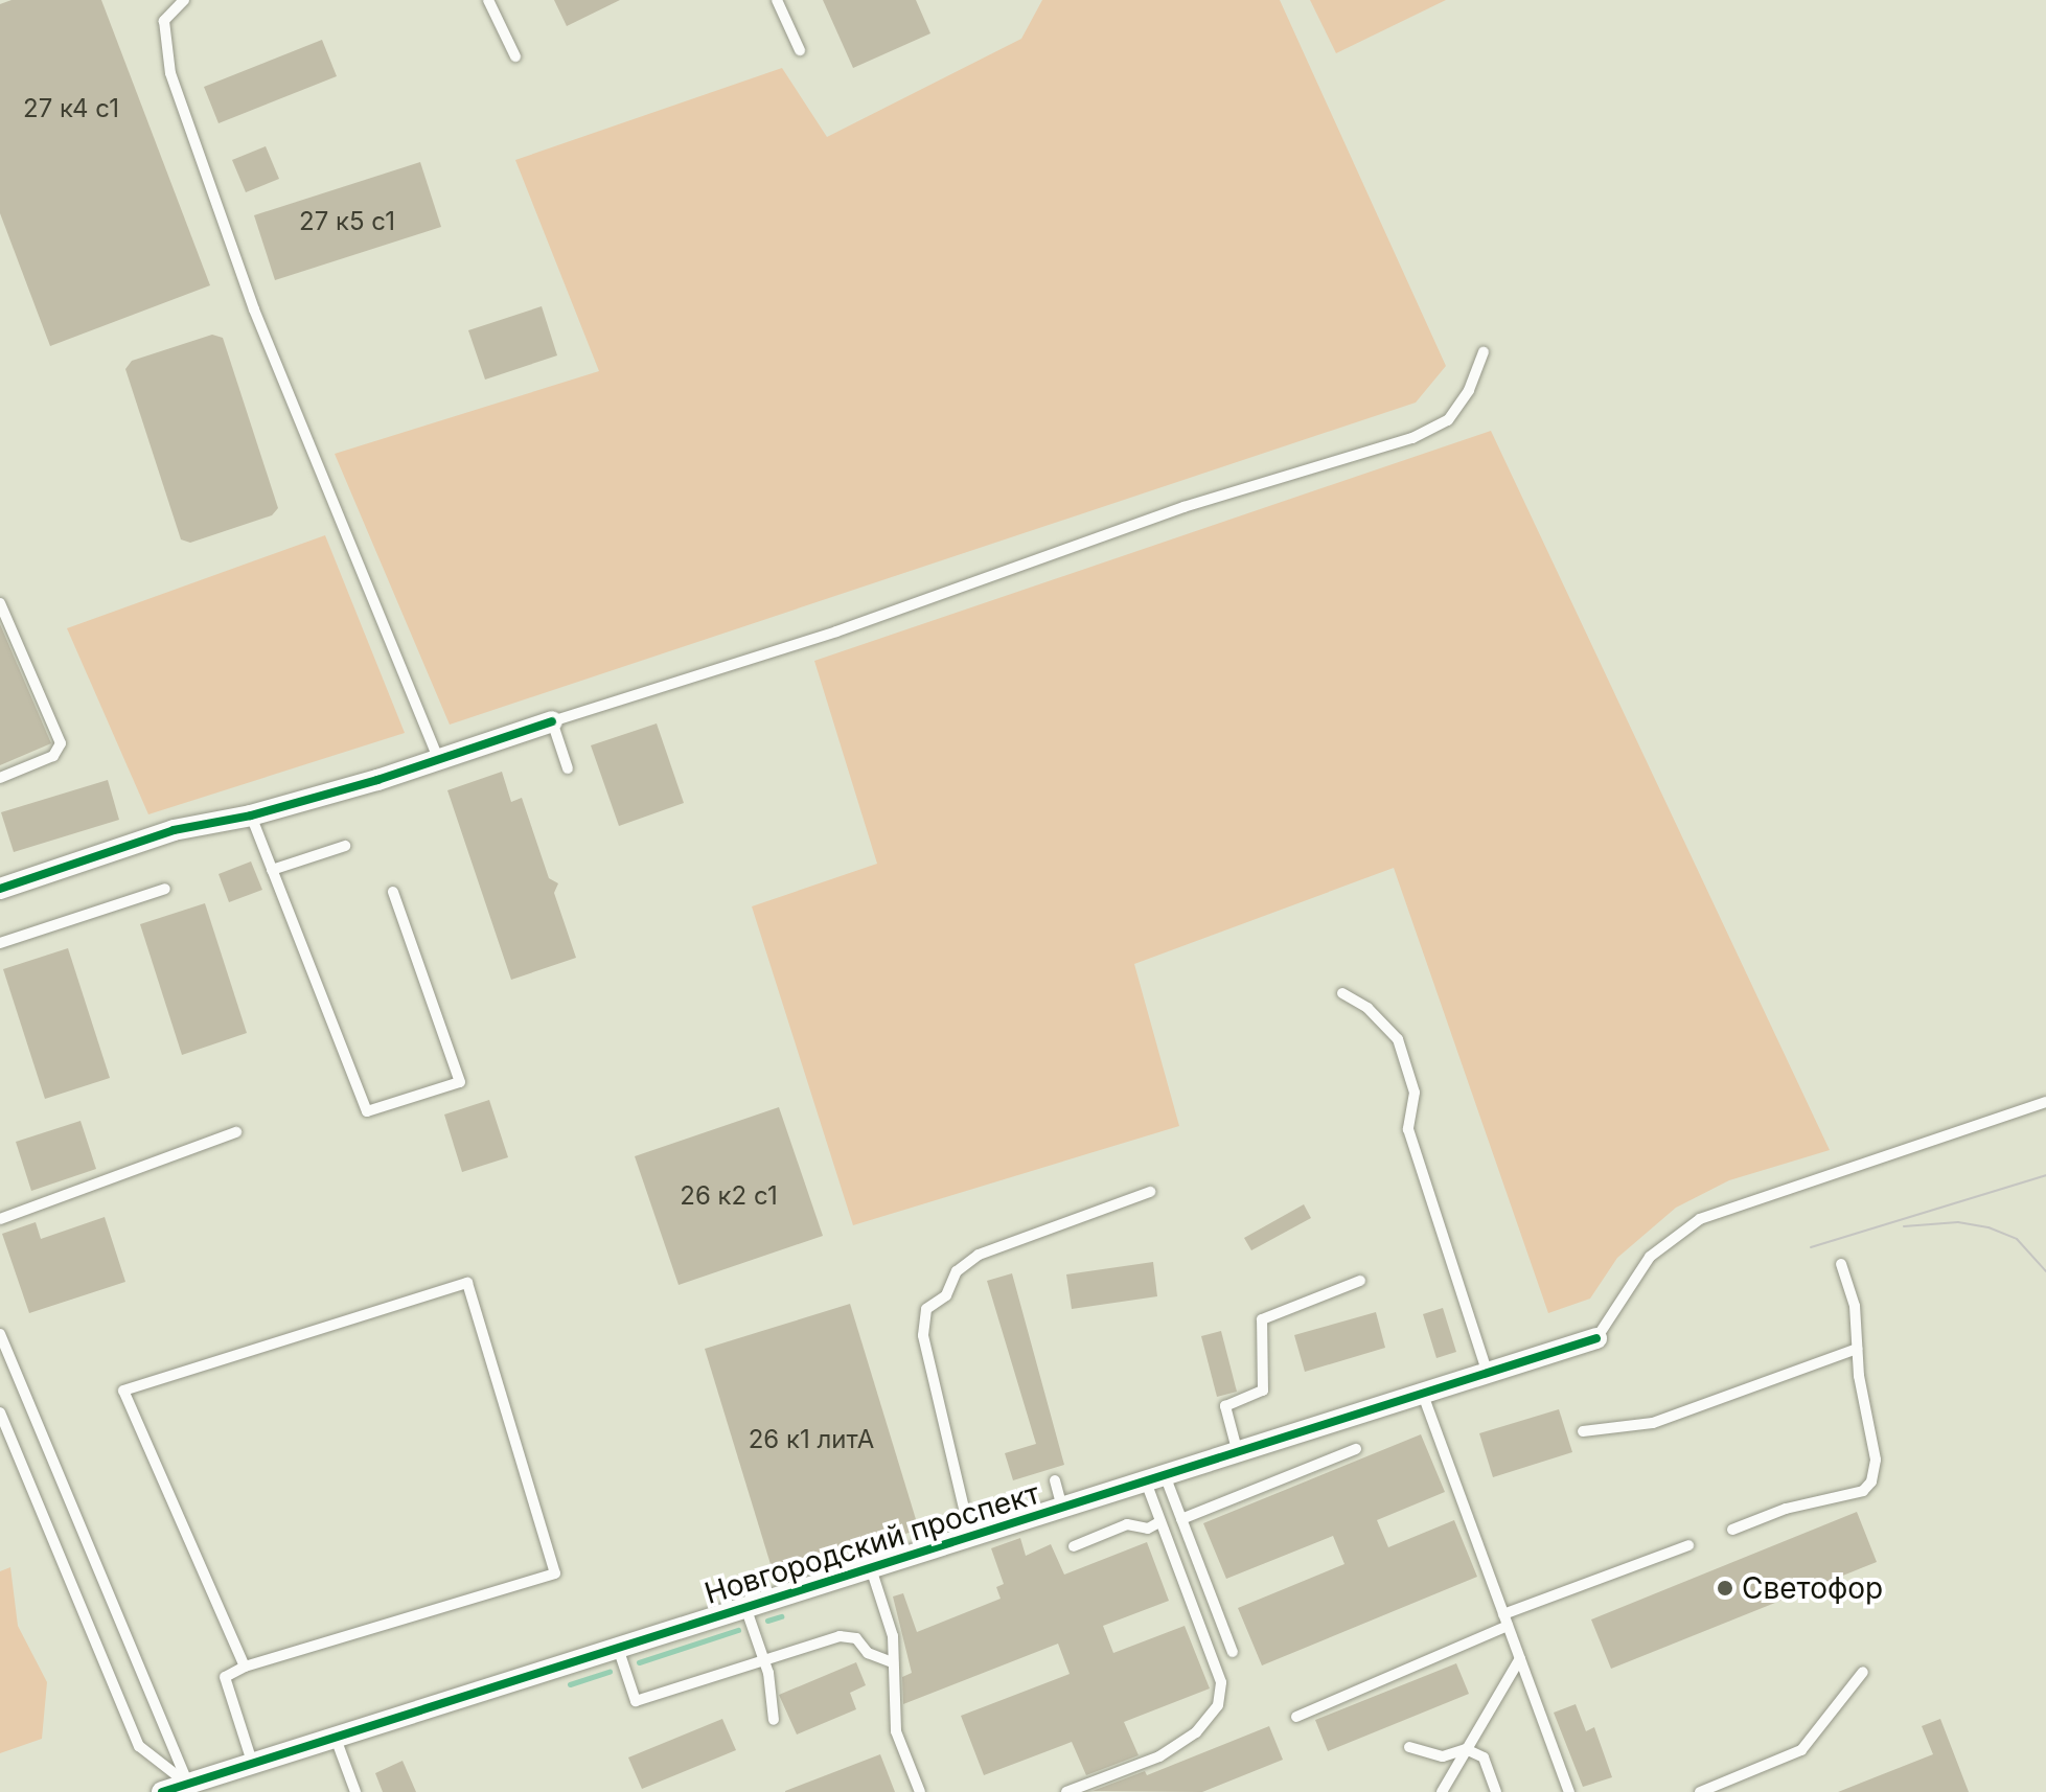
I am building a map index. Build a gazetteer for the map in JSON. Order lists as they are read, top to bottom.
{
  "streets": {
    "street": ["Новгородский проспект"]
  },
  "places": ["Светофор"],
  "house_numbers": [
    "27 к4 с1",
    "27 к5 с1",
    "26 к2 с1",
    "26 к1 литА"
  ]
}
